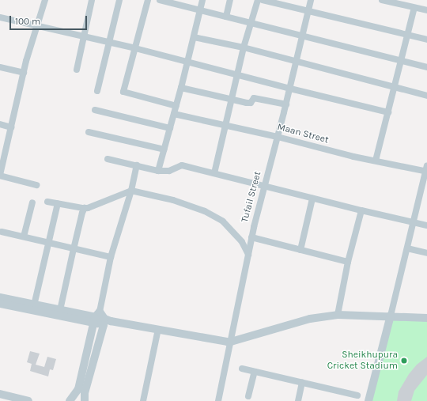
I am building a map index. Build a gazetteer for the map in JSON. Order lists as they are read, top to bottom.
{
  "streets": {
    "street": ["Maan Street", "Tufail Street"]
  },
  "crossings": [
    ["Maan Street", "Tufail Street"]
  ],
  "places": ["Sheikhupura Cricket Stadium"],
  "scale_bar": "100 m"
}
